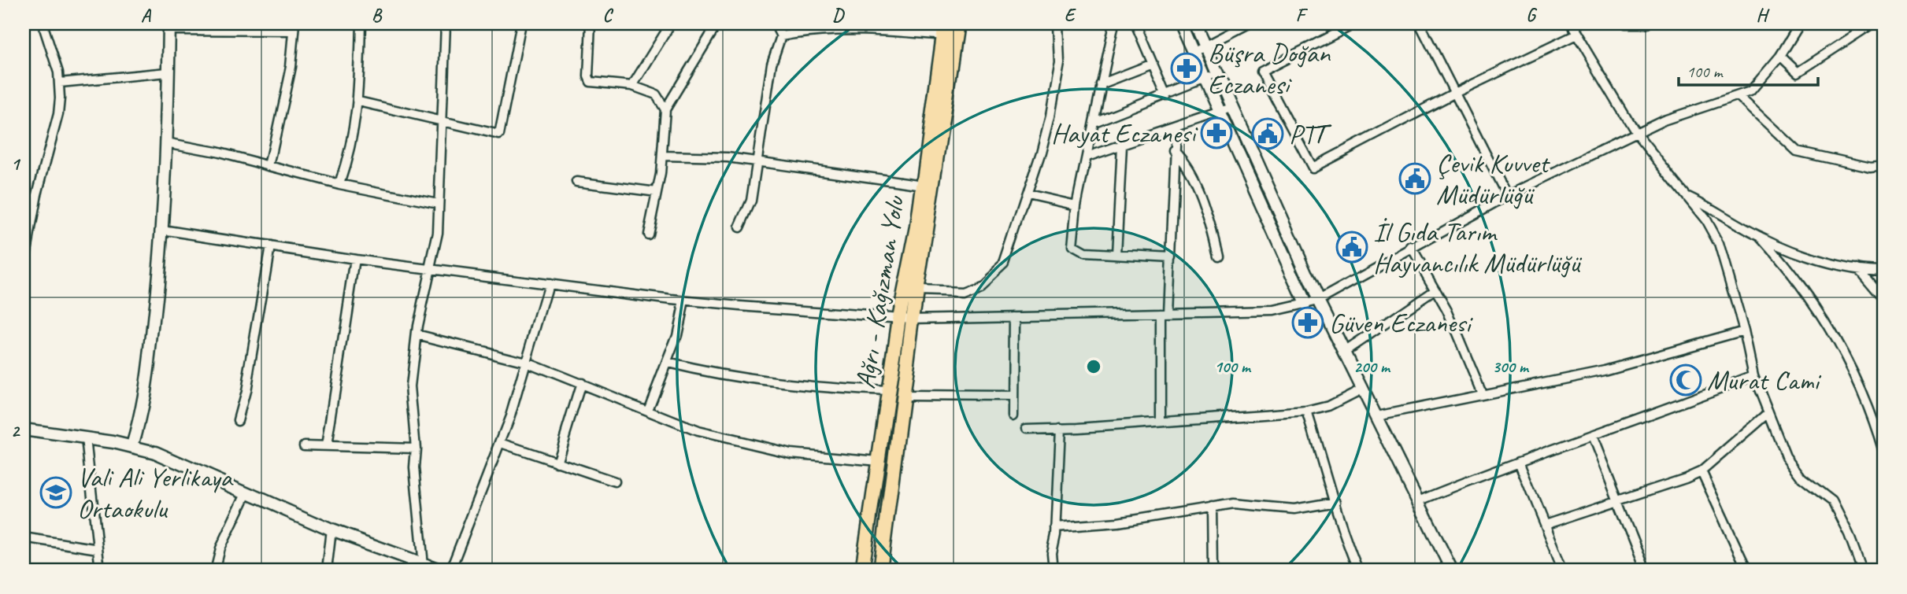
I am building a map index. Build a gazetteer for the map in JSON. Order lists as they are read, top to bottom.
{
  "streets": {
    "main road": ["Ağrı - Kağızman Yolu"]
  },
  "places": {
    "pharmacy": ["Büşra Doğan Eczanesi", "Hayat Eczanesi", "Güven Eczanesi"],
    "public building": ["PTT", "Çevik Kuvvet Müdürlüğü", "İl Gıda Tarım Hayvancılık Müdürlüğü"],
    "mosque": ["Murat Cami"],
    "school or university": ["Vali Ali Yerlikaya Ortaokulu"]
  },
  "scale_bar": "100 m",
  "grid": {
    "columns": [
      "A",
      "B",
      "C",
      "D",
      "E",
      "F",
      "G",
      "H"
    ],
    "rows": ["1", "2"]
  },
  "rings": ["100 m", "200 m", "300 m"]
}
